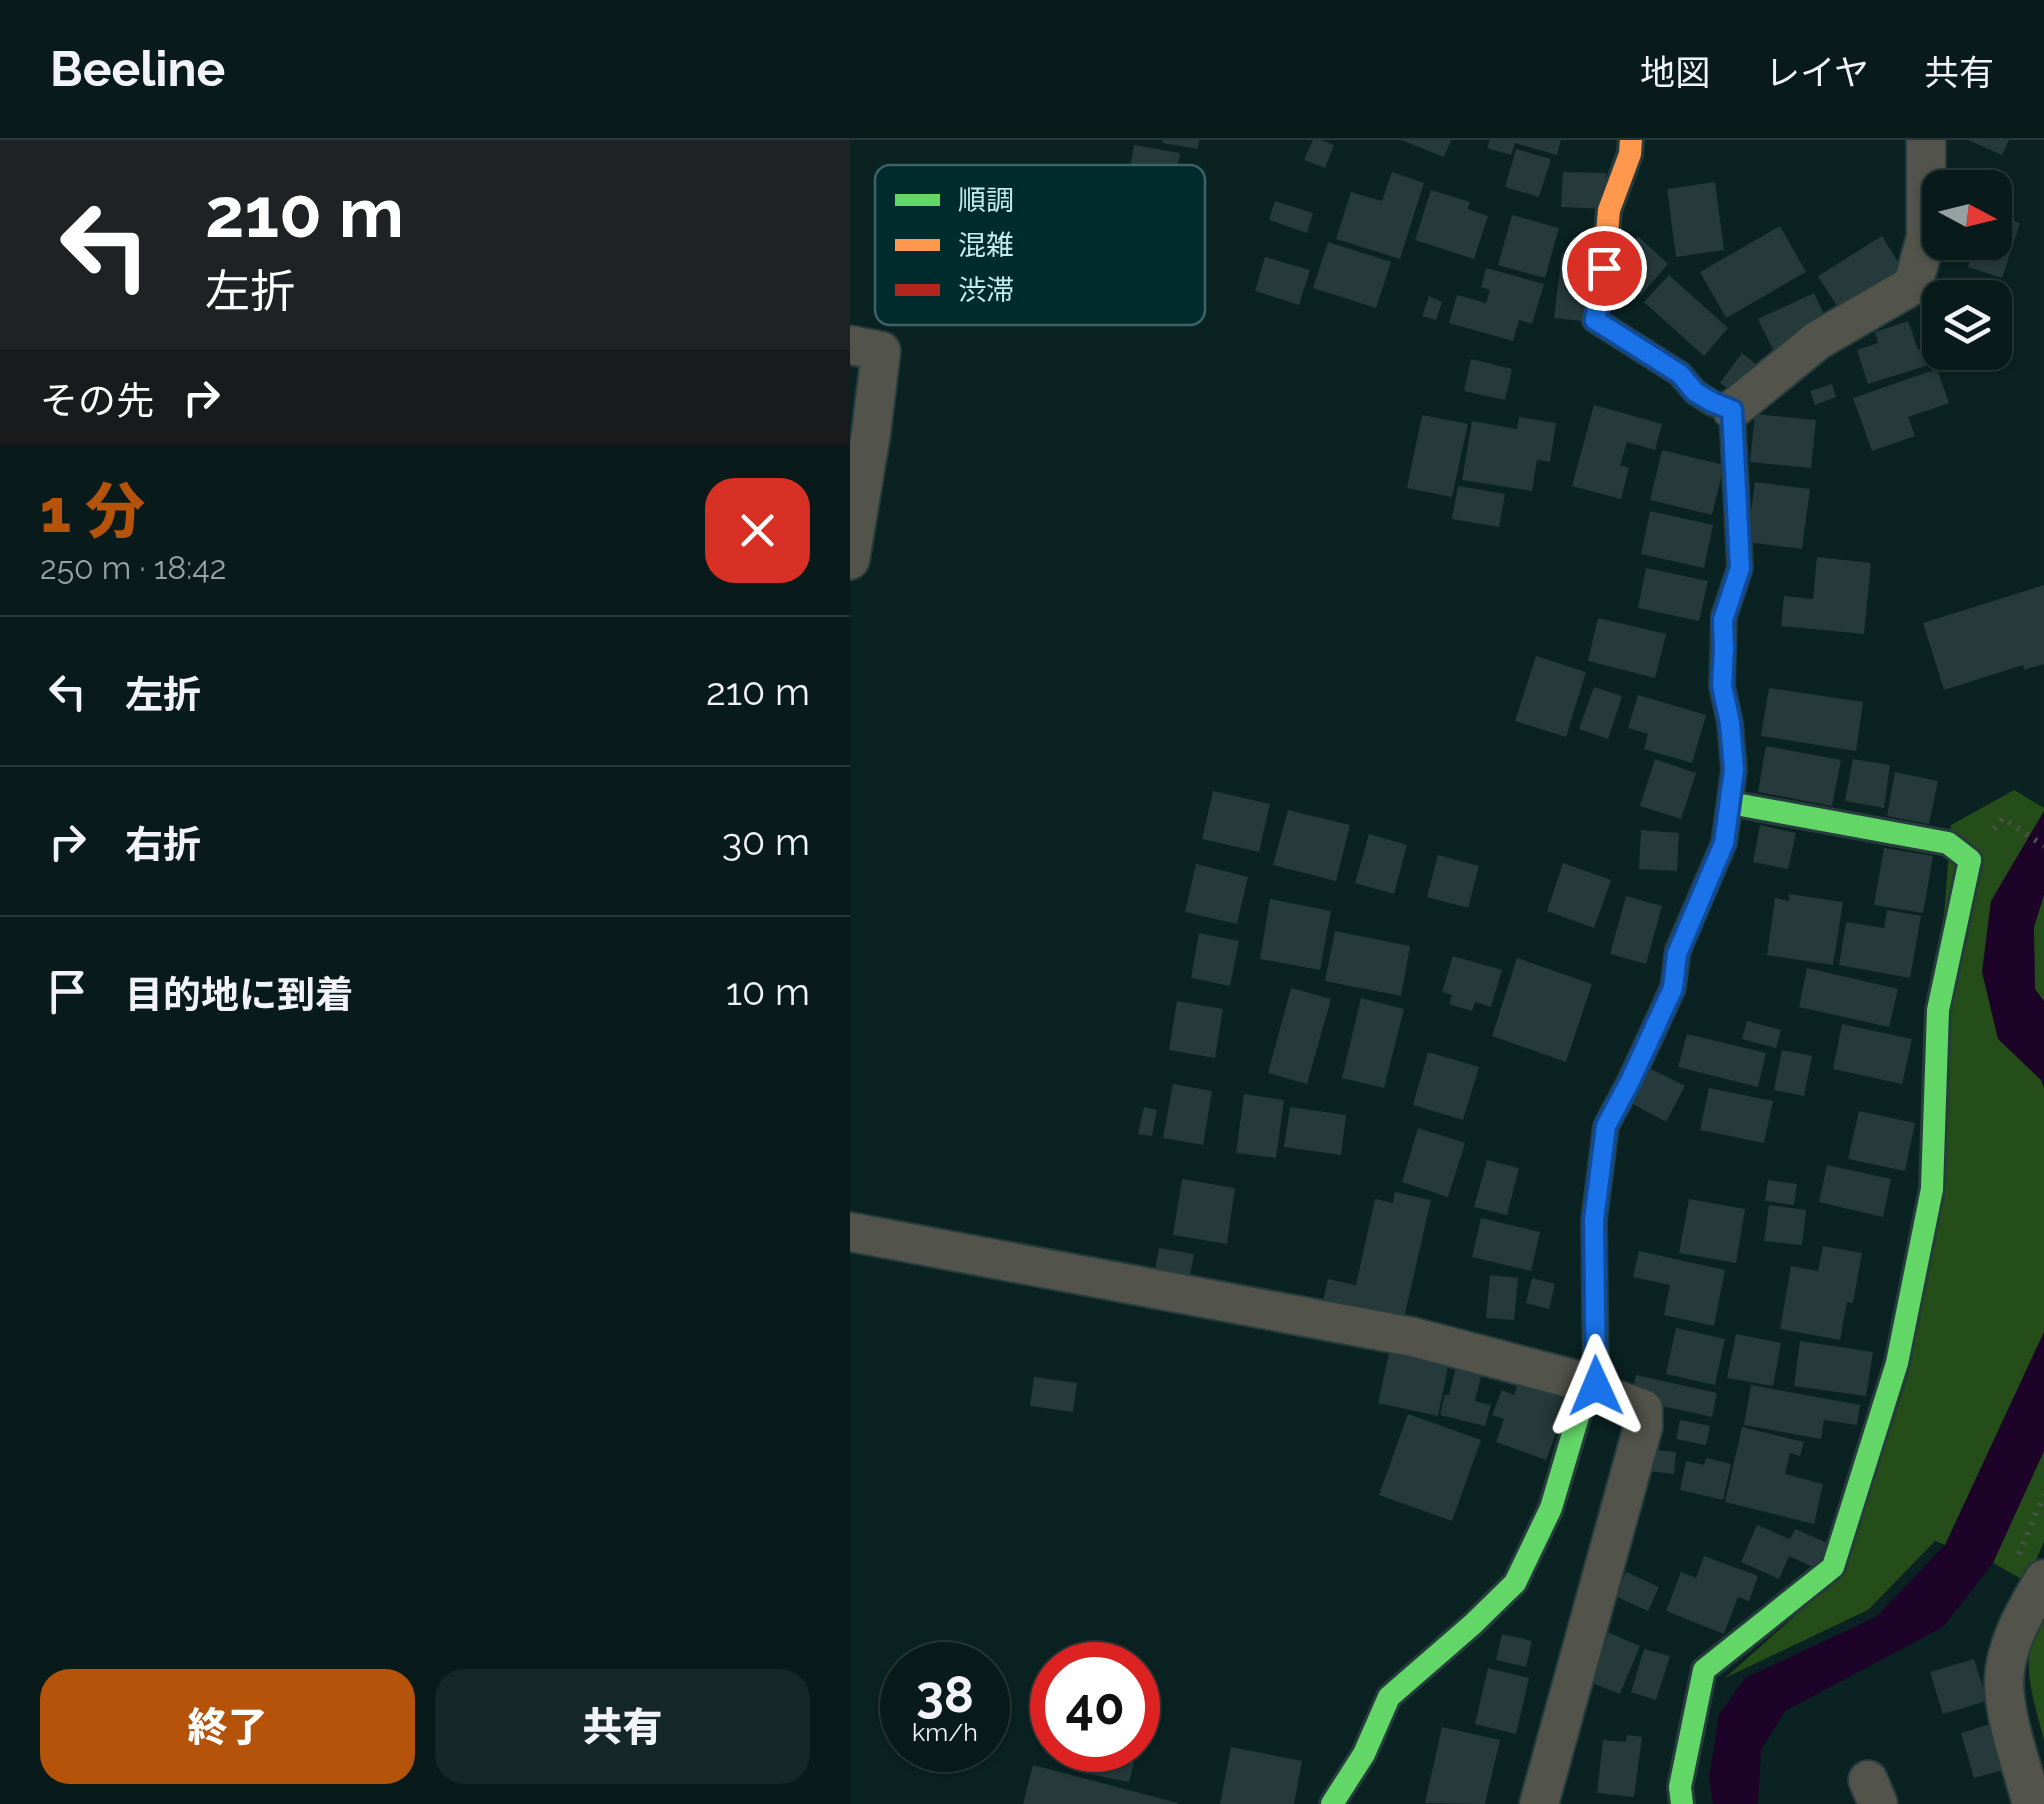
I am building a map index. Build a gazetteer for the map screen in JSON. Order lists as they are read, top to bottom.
{
  "legend": ["順調", "混雑", "渋滞"],
  "north": "right",
  "page": {
    "header": "Beeline",
    "nav": ["地図", "レイヤ", "共有"],
    "turn": ["210 m", "左折"],
    "then": "その先",
    "heading": ["1 分", "250 m · 18:42"],
    "list": [
      {
        "name": "左折",
        "value": "210 m"
      },
      {
        "name": "右折",
        "value": "30 m"
      },
      {
        "name": "目的地に到着",
        "value": "10 m"
      }
    ],
    "speed": "38 km/h",
    "limit": "40",
    "buttons": ["終了", "共有"]
  }
}
